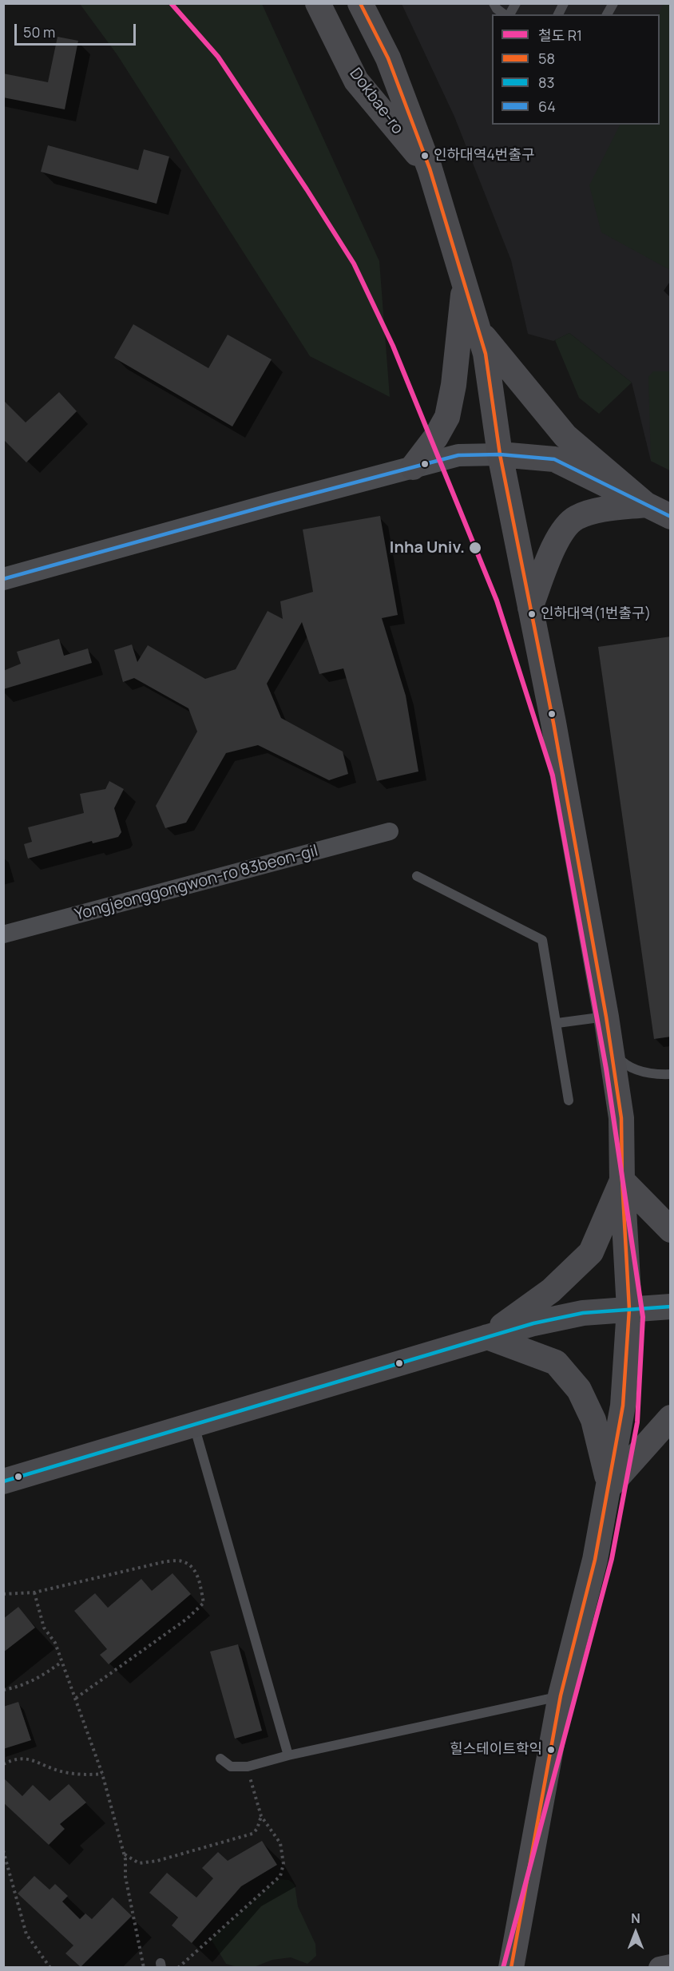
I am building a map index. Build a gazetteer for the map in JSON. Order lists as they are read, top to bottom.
{
  "streets": {
    "main road": ["Dokbae-ro"],
    "street": ["Yongjeonggongwon-ro 83beon-gil"]
  },
  "places": [
    "인하대역4번출구",
    "Inha Univ.",
    "인하대역(1번출구)",
    "힐스테이트학익"
  ],
  "lines": [
    "rail line R1",
    "transit line 58",
    "transit line 64",
    "transit line 83"
  ],
  "legend": [
    "철도 R1",
    "58",
    "83",
    "64"
  ],
  "scale_bar": "50 m",
  "north": "top"
}
